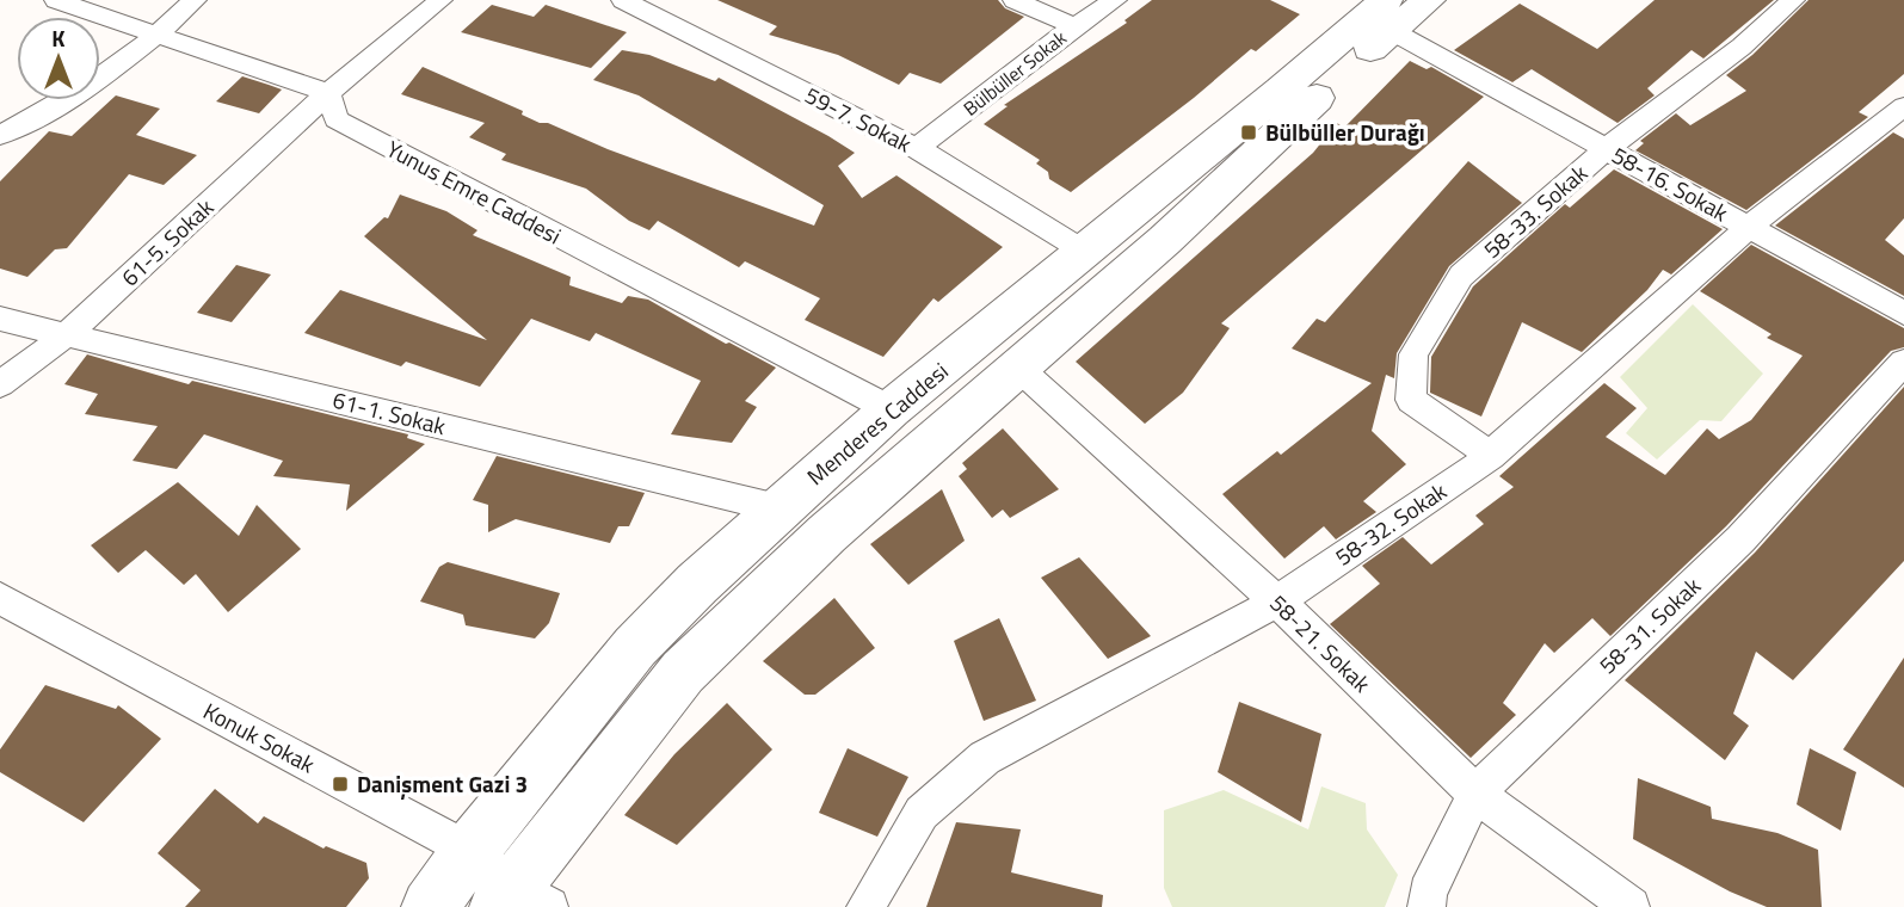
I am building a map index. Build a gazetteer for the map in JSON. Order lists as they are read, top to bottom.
{
  "streets": {
    "main road": ["Menderes Caddesi"],
    "street": [
      "Bülbüller Sokak",
      "59-7. Sokak",
      "58-16. Sokak",
      "Yunus Emre Caddesi",
      "58-33. Sokak",
      "61-5. Sokak",
      "61-1. Sokak",
      "58-32. Sokak",
      "58-31. Sokak",
      "58-21. Sokak",
      "Konuk Sokak"
    ]
  },
  "crossings": [
    ["Bülbüller Sokak", "59-7. Sokak"],
    ["59-7. Sokak", "Menderes Caddesi"],
    ["58-16. Sokak", "58-33. Sokak"],
    ["58-16. Sokak", "Menderes Caddesi"],
    ["58-16. Sokak", "58-32. Sokak"],
    ["Yunus Emre Caddesi", "61-5. Sokak"],
    ["Yunus Emre Caddesi", "Menderes Caddesi"],
    ["58-33. Sokak", "58-32. Sokak"],
    ["61-5. Sokak", "61-1. Sokak"],
    ["61-1. Sokak", "Menderes Caddesi"],
    ["Menderes Caddesi", "58-21. Sokak"],
    ["Menderes Caddesi", "Konuk Sokak"],
    ["58-32. Sokak", "58-21. Sokak"],
    ["58-31. Sokak", "58-21. Sokak"]
  ],
  "places": {
    "transit": ["Bülbüller Durağı", "Danişment Gazi 3"]
  },
  "north": "top"
}
